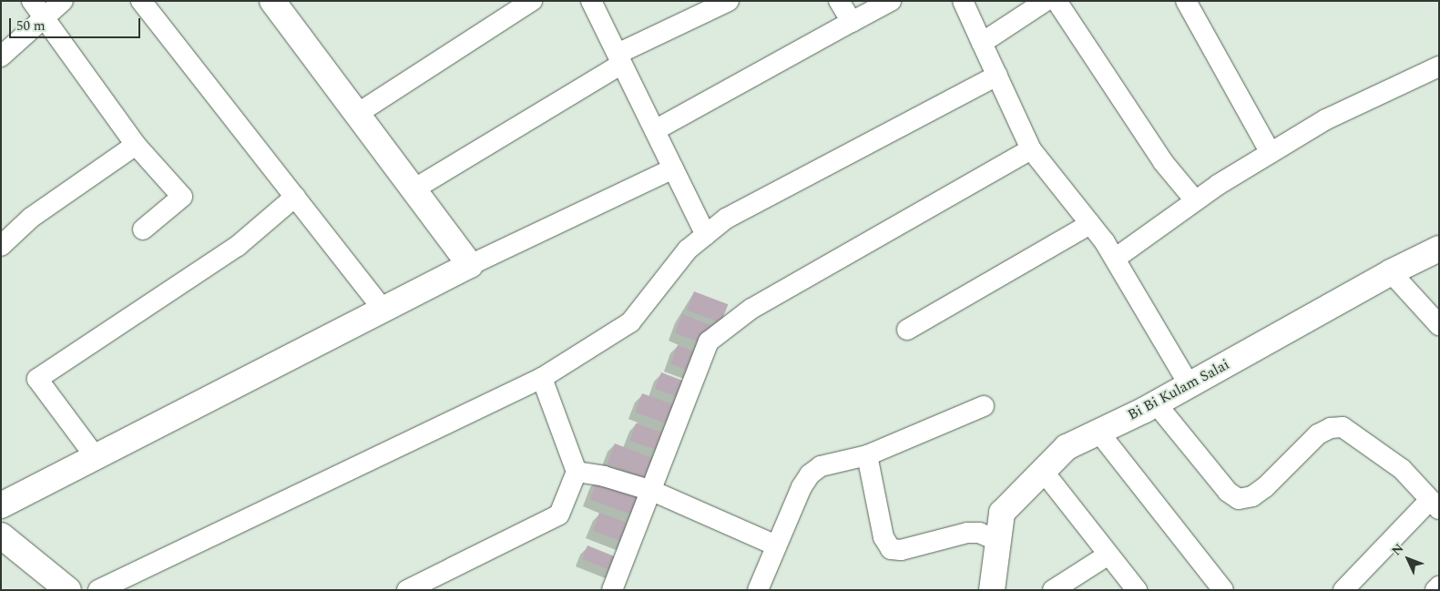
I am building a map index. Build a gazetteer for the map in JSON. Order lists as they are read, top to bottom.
{
  "streets": {
    "street": ["Bi Bi Kulam Salai"]
  },
  "scale_bar": "50 m",
  "north": "top left"
}
